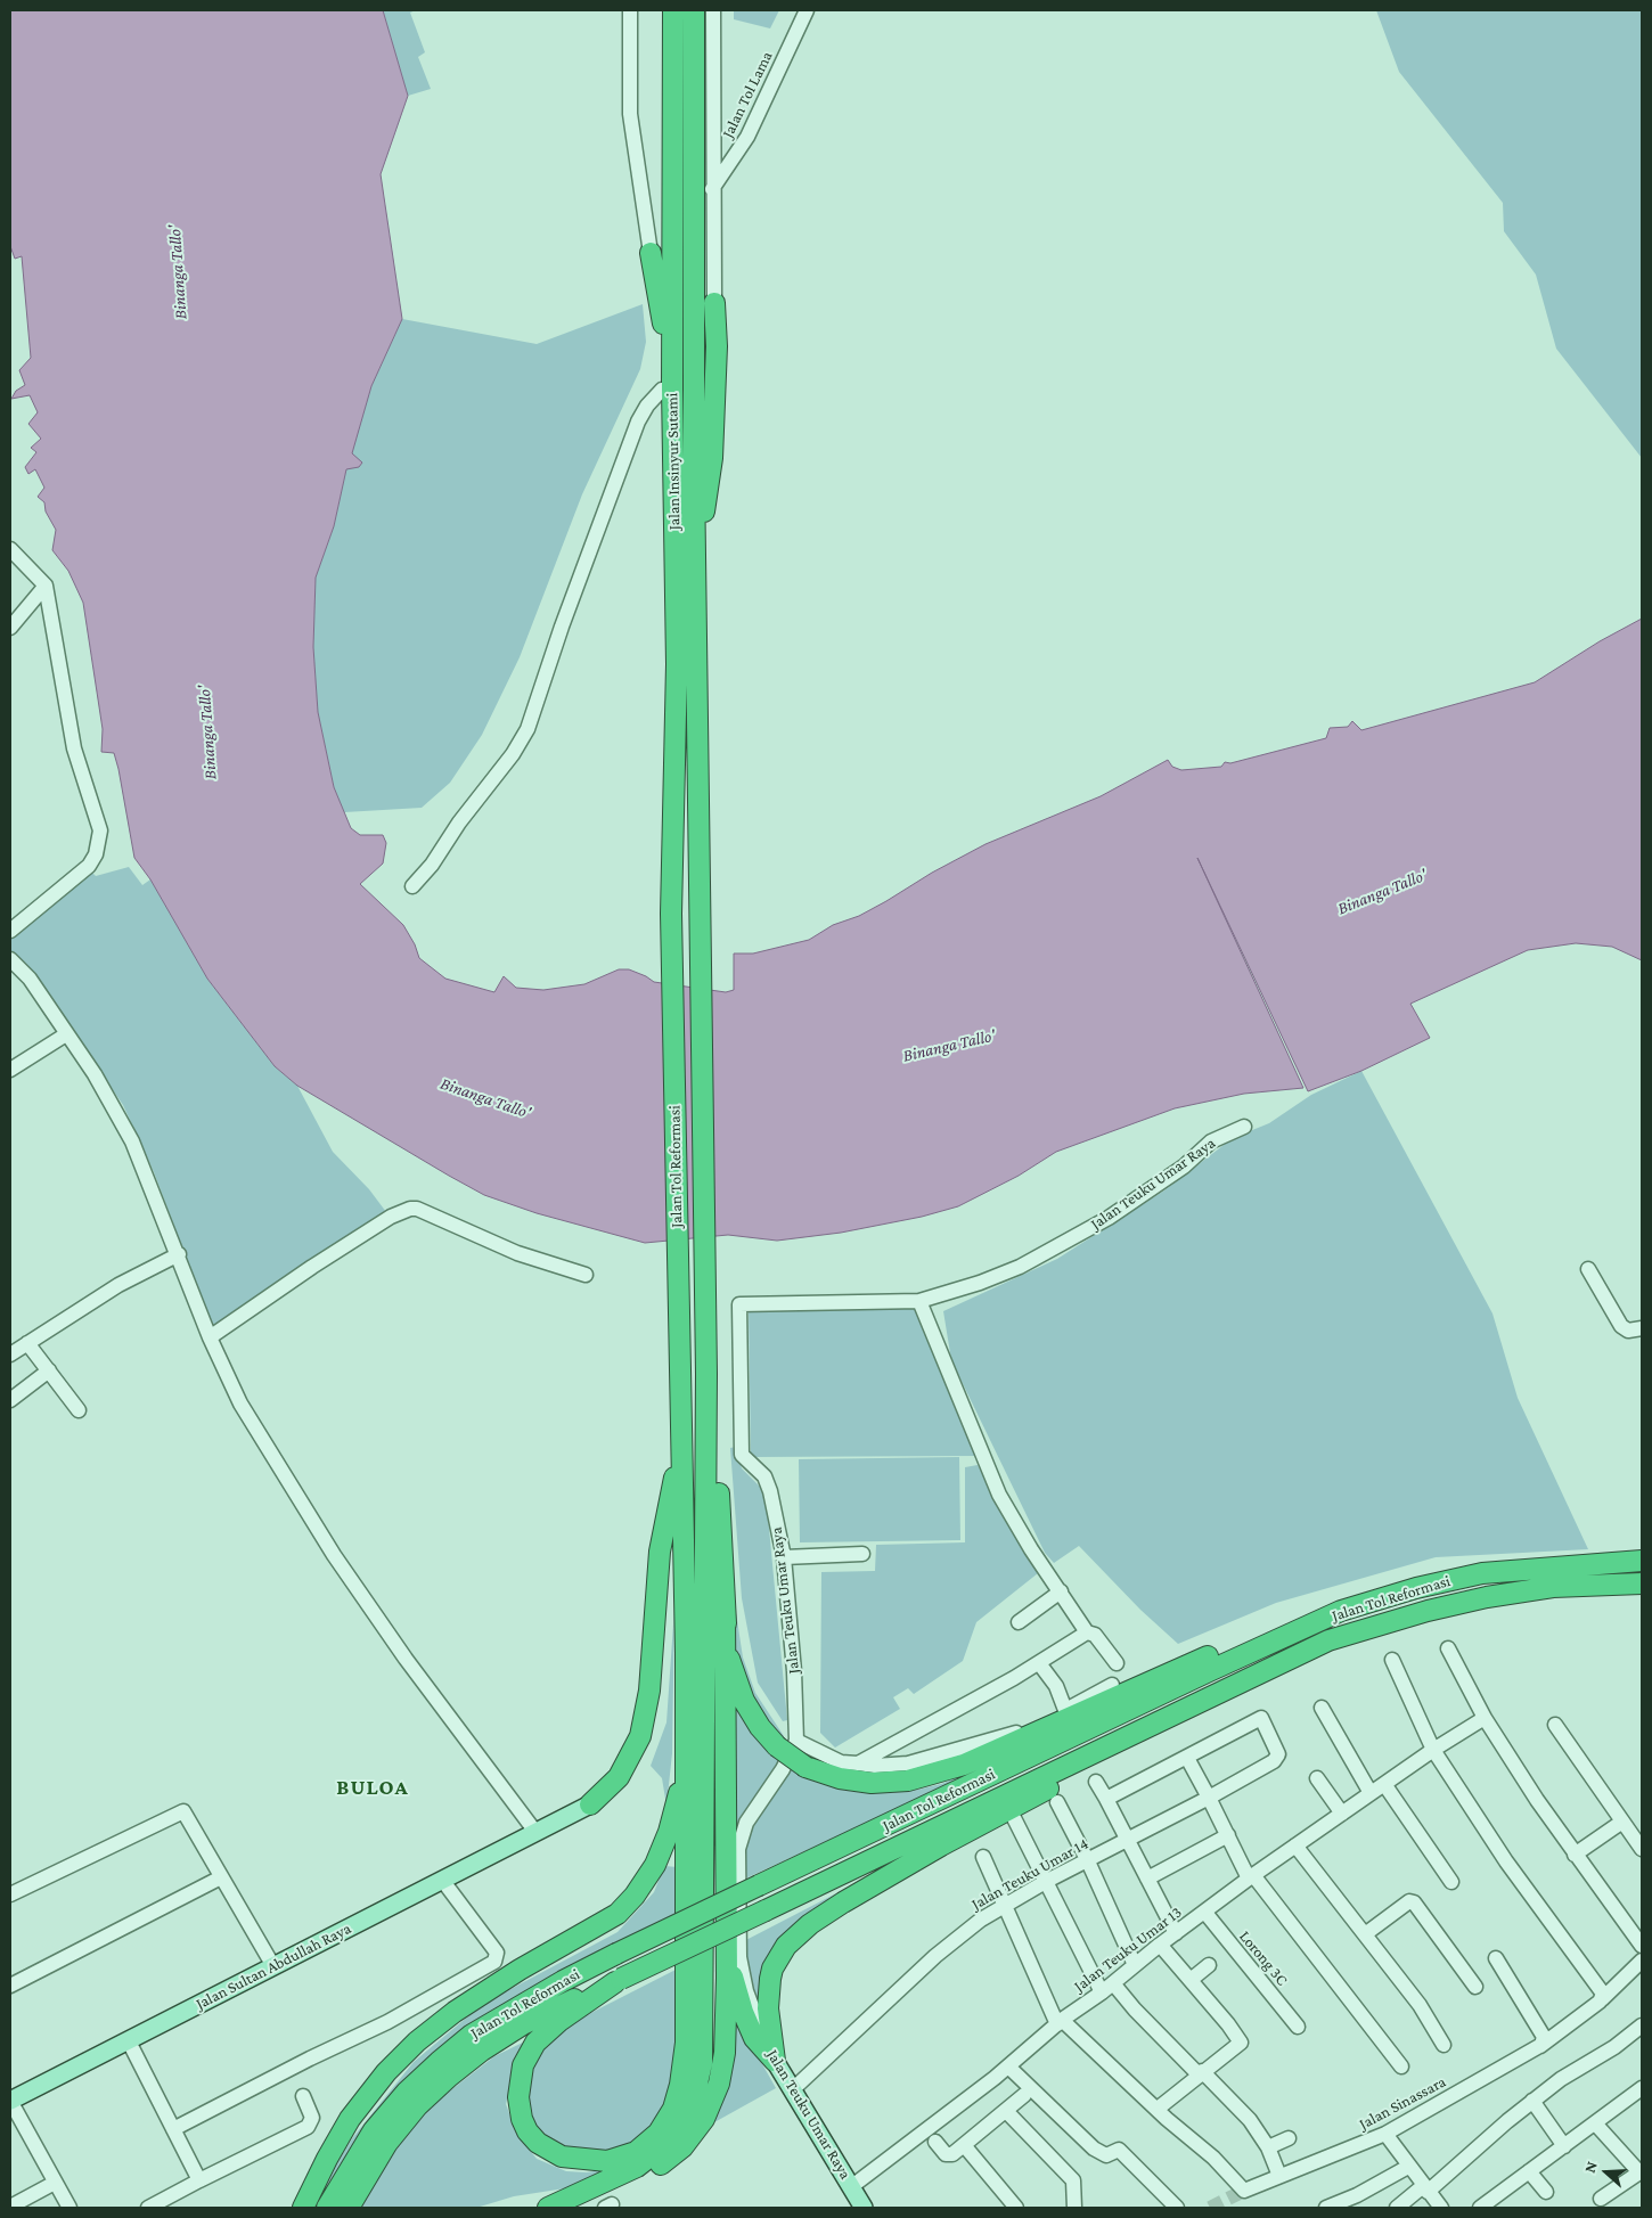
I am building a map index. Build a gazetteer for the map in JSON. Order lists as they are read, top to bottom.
{
  "streets": {
    "highway": ["Jalan Insinyur Sutami", "Jalan Tol Reformasi"],
    "main road": ["Jalan Teuku Umar Raya", "Jalan Sultan Abdullah Raya"],
    "street": [
      "Jalan Tol Lama",
      "Jalan Teuku Umar 14",
      "Jalan Teuku Umar 13",
      "Lorong 3C",
      "Jalan Sinassara"
    ]
  },
  "crossings": [
    ["Jalan Insinyur Sutami", "Jalan Tol Reformasi"],
    ["Jalan Teuku Umar Raya", "Jalan Teuku Umar 14"],
    ["Jalan Teuku Umar Raya", "Jalan Teuku Umar 13"],
    ["Jalan Teuku Umar 13", "Lorong 3C"]
  ],
  "districts": ["BULOA"],
  "water": ["Binanga Tallo'"],
  "north": "left"
}
